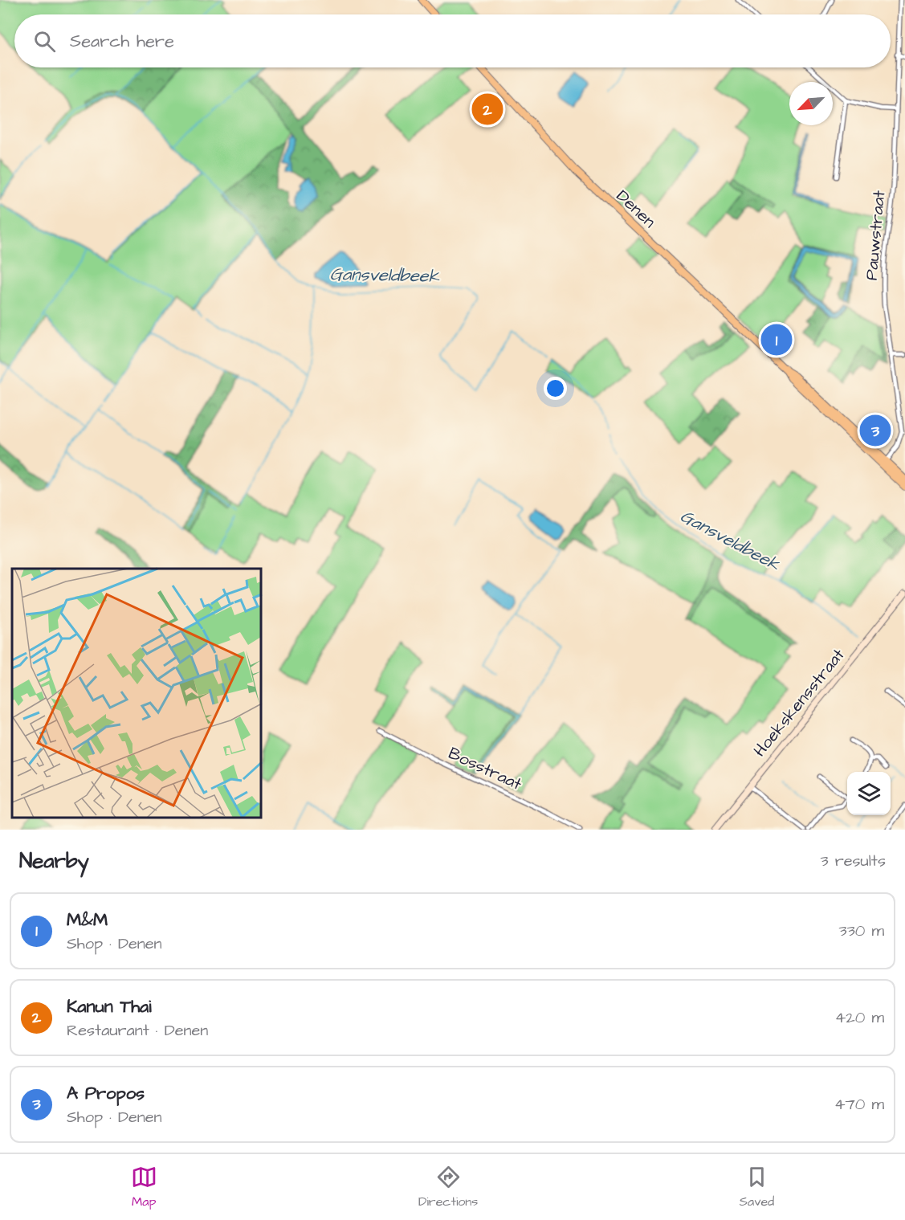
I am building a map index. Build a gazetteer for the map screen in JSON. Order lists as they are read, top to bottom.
{
  "streets": {
    "main road": ["Denen"],
    "street": ["Pauwstraat", "Hoekskensstraat", "Bosstraat"]
  },
  "crossings": [
    ["Denen", "Pauwstraat"]
  ],
  "water": ["Gansveldbeek"],
  "north": "bottom left",
  "page": {
    "search": "Search here",
    "pins": ["2", "1", "3"],
    "heading": ["Nearby", "3 results"],
    "list": [
      {
        "mark": "1",
        "name": "M&M",
        "note": "Shop · Denen",
        "value": "330 m"
      },
      {
        "mark": "2",
        "name": "Kanun Thai",
        "note": "Restaurant · Denen",
        "value": "420 m"
      },
      {
        "mark": "3",
        "name": "A Propos",
        "note": "Shop · Denen",
        "value": "470 m"
      }
    ],
    "nav": ["Map", "Directions", "Saved"]
  }
}
